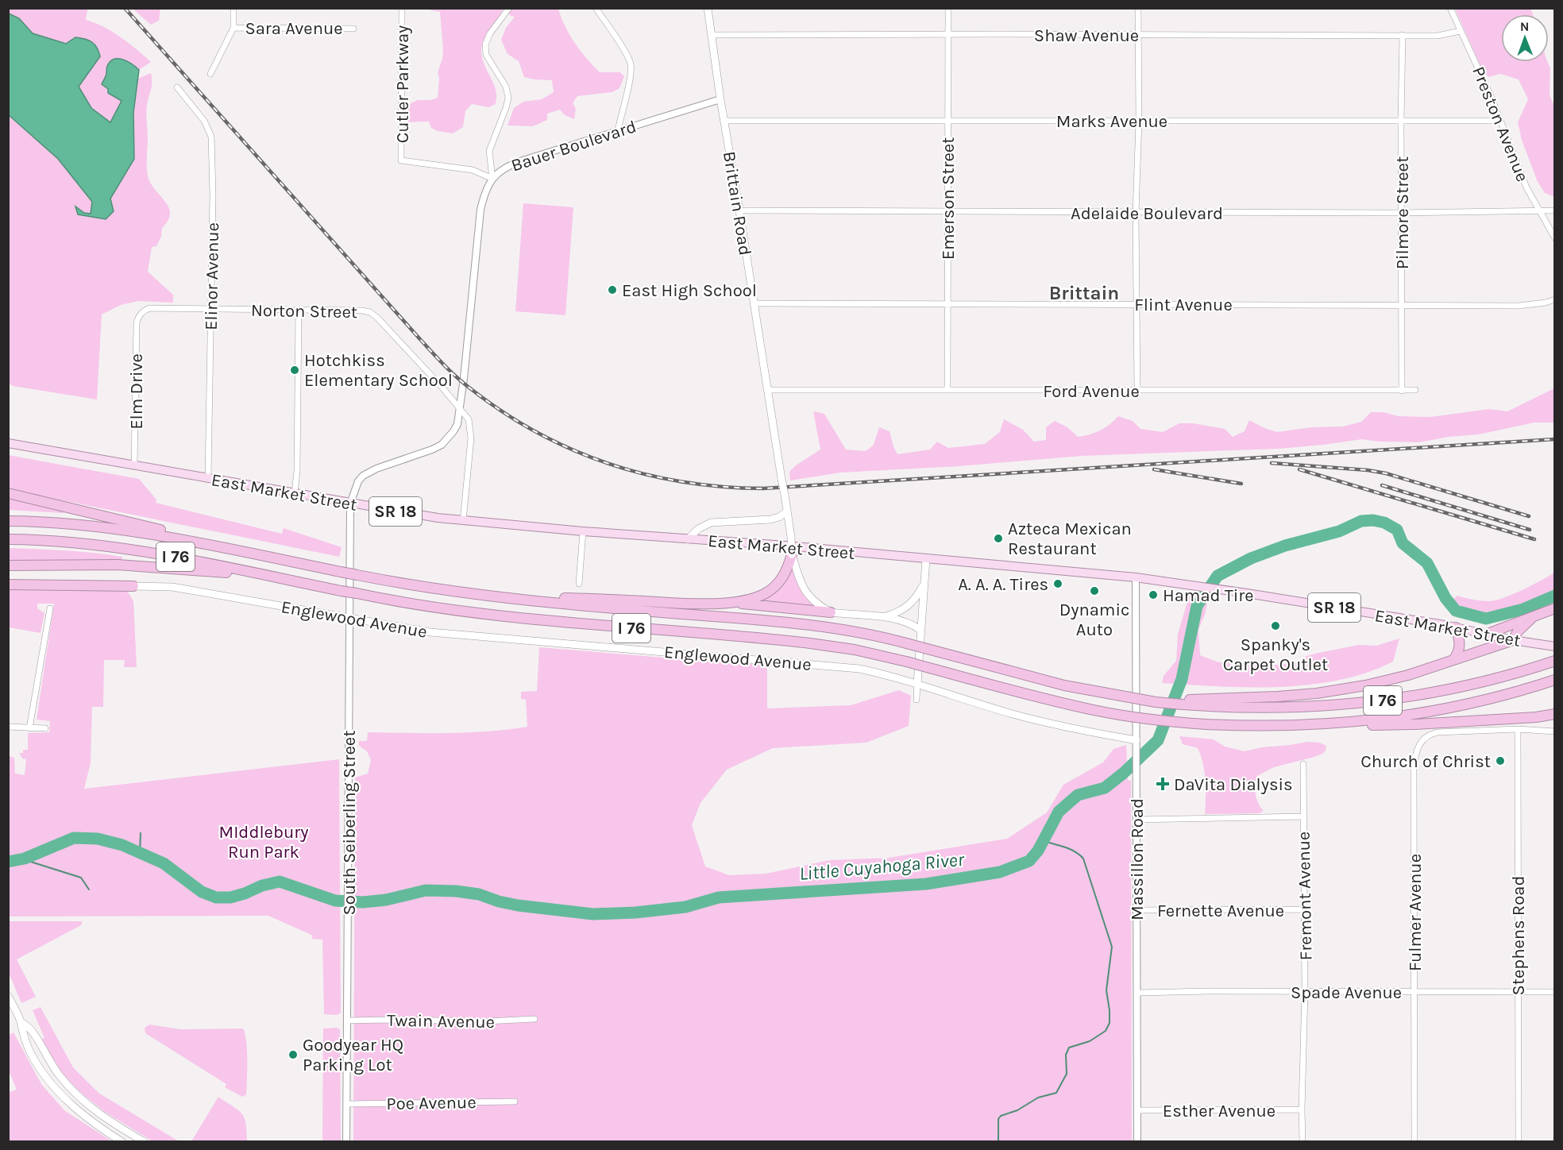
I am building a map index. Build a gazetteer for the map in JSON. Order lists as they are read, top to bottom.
{
  "streets": {
    "highway": ["I 76"],
    "main road": [
      "Brittain Road",
      "East Market Street",
      "SR 18",
      "Englewood Avenue"
    ],
    "street": [
      "Sara Avenue",
      "Shaw Avenue",
      "Cutler Parkway",
      "Marks Avenue",
      "Preston Avenue",
      "Bauer Boulevard",
      "Emerson Street",
      "Adelaide Boulevard",
      "Pilmore Street",
      "Elinor Avenue",
      "Flint Avenue",
      "Norton Street",
      "Ford Avenue",
      "Elm Drive",
      "South Seiberling Street",
      "Massillon Road",
      "Fremont Avenue",
      "Fernette Avenue",
      "Fulmer Avenue",
      "Stephens Road",
      "Spade Avenue",
      "Twain Avenue",
      "Poe Avenue",
      "Esther Avenue"
    ]
  },
  "crossings": [
    ["Shaw Avenue", "Preston Avenue"],
    ["Shaw Avenue", "Emerson Street"],
    ["Shaw Avenue", "Brittain Road"],
    ["Shaw Avenue", "Pilmore Street"],
    ["Cutler Parkway", "Bauer Boulevard"],
    ["Marks Avenue", "Preston Avenue"],
    ["Marks Avenue", "Emerson Street"],
    ["Marks Avenue", "Brittain Road"],
    ["Marks Avenue", "Pilmore Street"],
    ["Preston Avenue", "Adelaide Boulevard"],
    ["Bauer Boulevard", "Brittain Road"],
    ["Bauer Boulevard", "South Seiberling Street"],
    ["Emerson Street", "Adelaide Boulevard"],
    ["Emerson Street", "Flint Avenue"],
    ["Emerson Street", "Ford Avenue"],
    ["Brittain Road", "Adelaide Boulevard"],
    ["Brittain Road", "Flint Avenue"],
    ["Brittain Road", "Ford Avenue"],
    ["Adelaide Boulevard", "Pilmore Street"],
    ["Pilmore Street", "Flint Avenue"],
    ["Pilmore Street", "Ford Avenue"],
    ["Elinor Avenue", "Norton Street"],
    ["Elinor Avenue", "East Market Street"],
    ["Norton Street", "Elm Drive"],
    ["Norton Street", "East Market Street"],
    ["Norton Street", "South Seiberling Street"],
    ["Elm Drive", "East Market Street"],
    ["East Market Street", "South Seiberling Street"],
    ["East Market Street", "Massillon Road"],
    ["Englewood Avenue", "South Seiberling Street"],
    ["Englewood Avenue", "Massillon Road"],
    ["South Seiberling Street", "Twain Avenue"],
    ["South Seiberling Street", "Poe Avenue"],
    ["Massillon Road", "Fernette Avenue"],
    ["Massillon Road", "Spade Avenue"],
    ["Massillon Road", "Esther Avenue"],
    ["Fremont Avenue", "Fernette Avenue"],
    ["Fremont Avenue", "Spade Avenue"],
    ["Fremont Avenue", "Esther Avenue"],
    ["Fulmer Avenue", "Stephens Road"],
    ["Fulmer Avenue", "Spade Avenue"],
    ["Stephens Road", "Spade Avenue"]
  ],
  "districts": ["Brittain"],
  "water": ["Little Cuyahoga River"],
  "parks": ["MIddlebury Run Park"],
  "places": {
    "other": [
      "East High School",
      "Hotchkiss Elementary School",
      "Azteca Mexican Restaurant",
      "A. A. A. Tires",
      "Dynamic Auto",
      "Hamad Tire",
      "Spanky's Carpet Outlet",
      "Church of Christ",
      "Goodyear HQ Parking Lot"
    ],
    "health": ["DaVita Dialysis"]
  },
  "north": "top"
}
